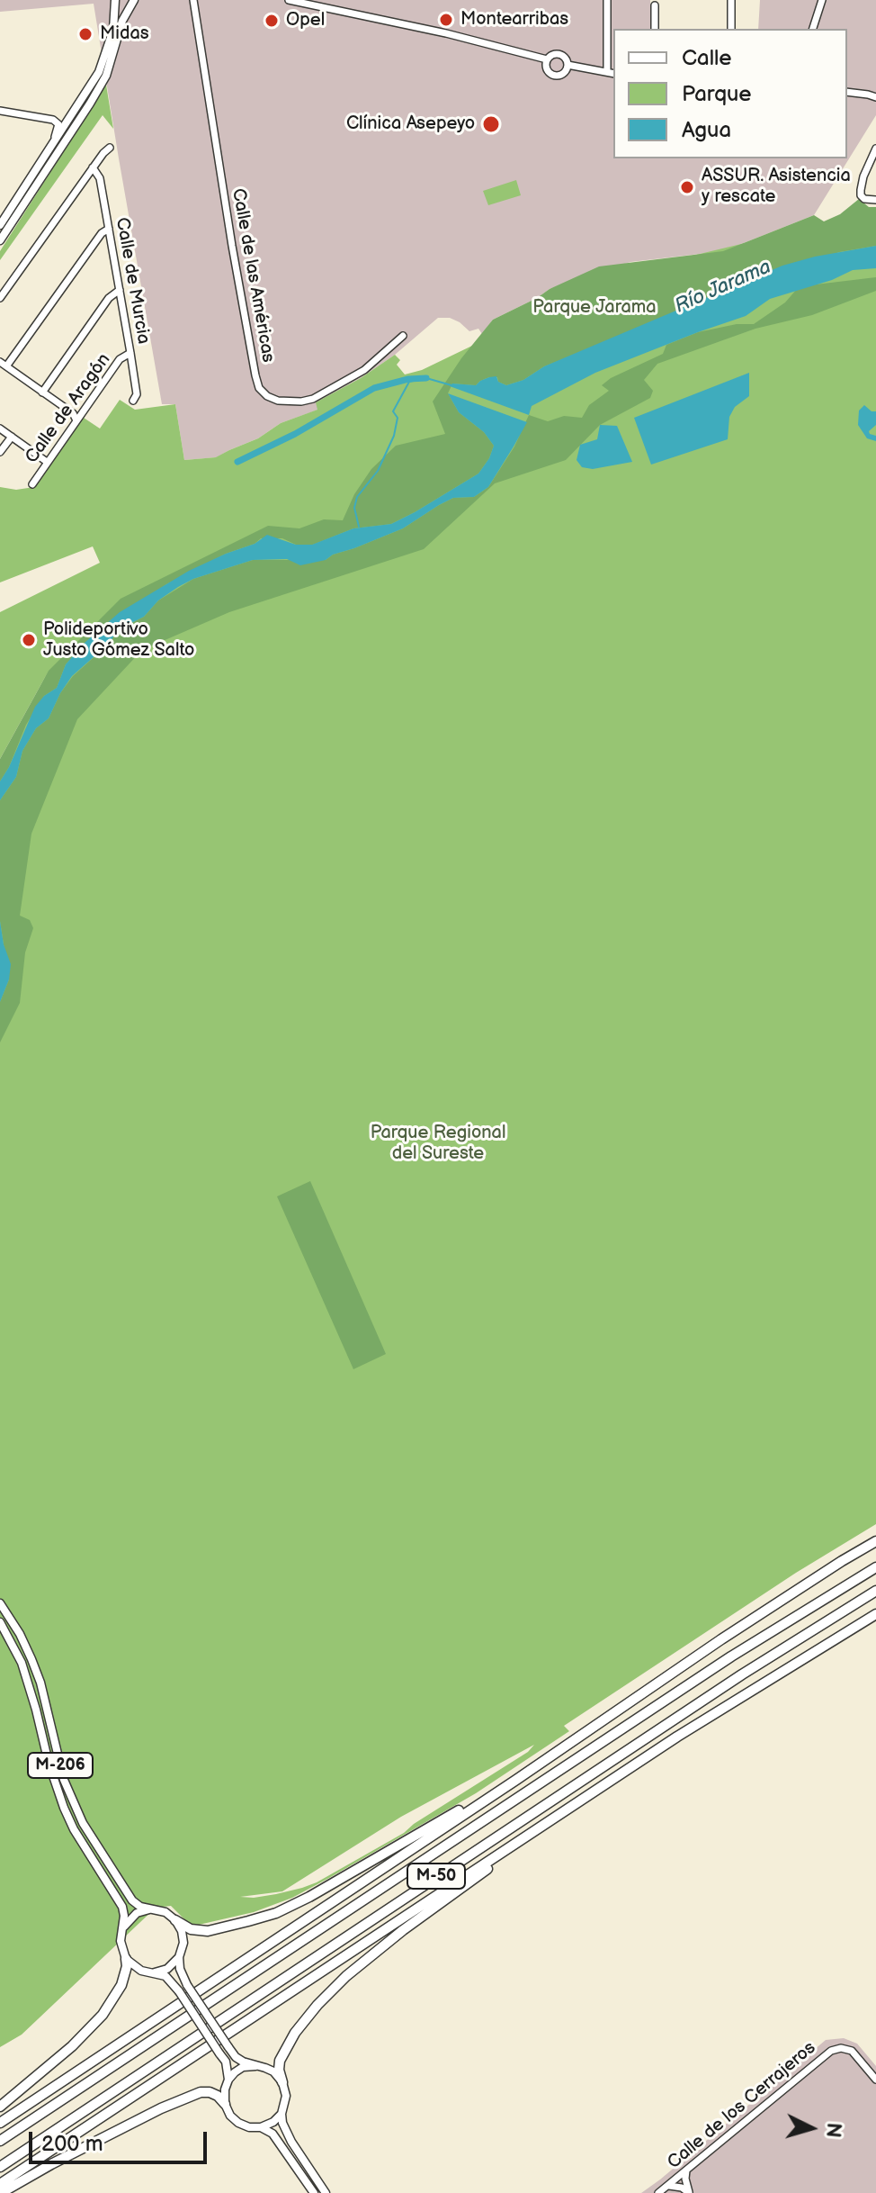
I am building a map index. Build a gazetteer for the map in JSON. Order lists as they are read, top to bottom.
{
  "streets": {
    "highway": ["M-50"],
    "main road": ["M-206"],
    "street": [
      "Calle de las Américas",
      "Calle de Murcia",
      "Calle de Aragón",
      "Calle de los Cerrajeros"
    ]
  },
  "crossings": [
    ["Calle de Murcia", "Calle de Aragón"]
  ],
  "water": ["Río Jarama"],
  "parks": ["Parque Jarama", "Parque Regional del Sureste"],
  "places": [
    "Montearribas",
    "Opel",
    "Midas",
    "Clínica Asepeyo",
    "ASSUR. Asistencia y rescate",
    "Polideportivo Justo Gómez Salto"
  ],
  "legend": ["Calle", "Parque", "Agua"],
  "scale_bar": "200 m",
  "north": "right"
}
